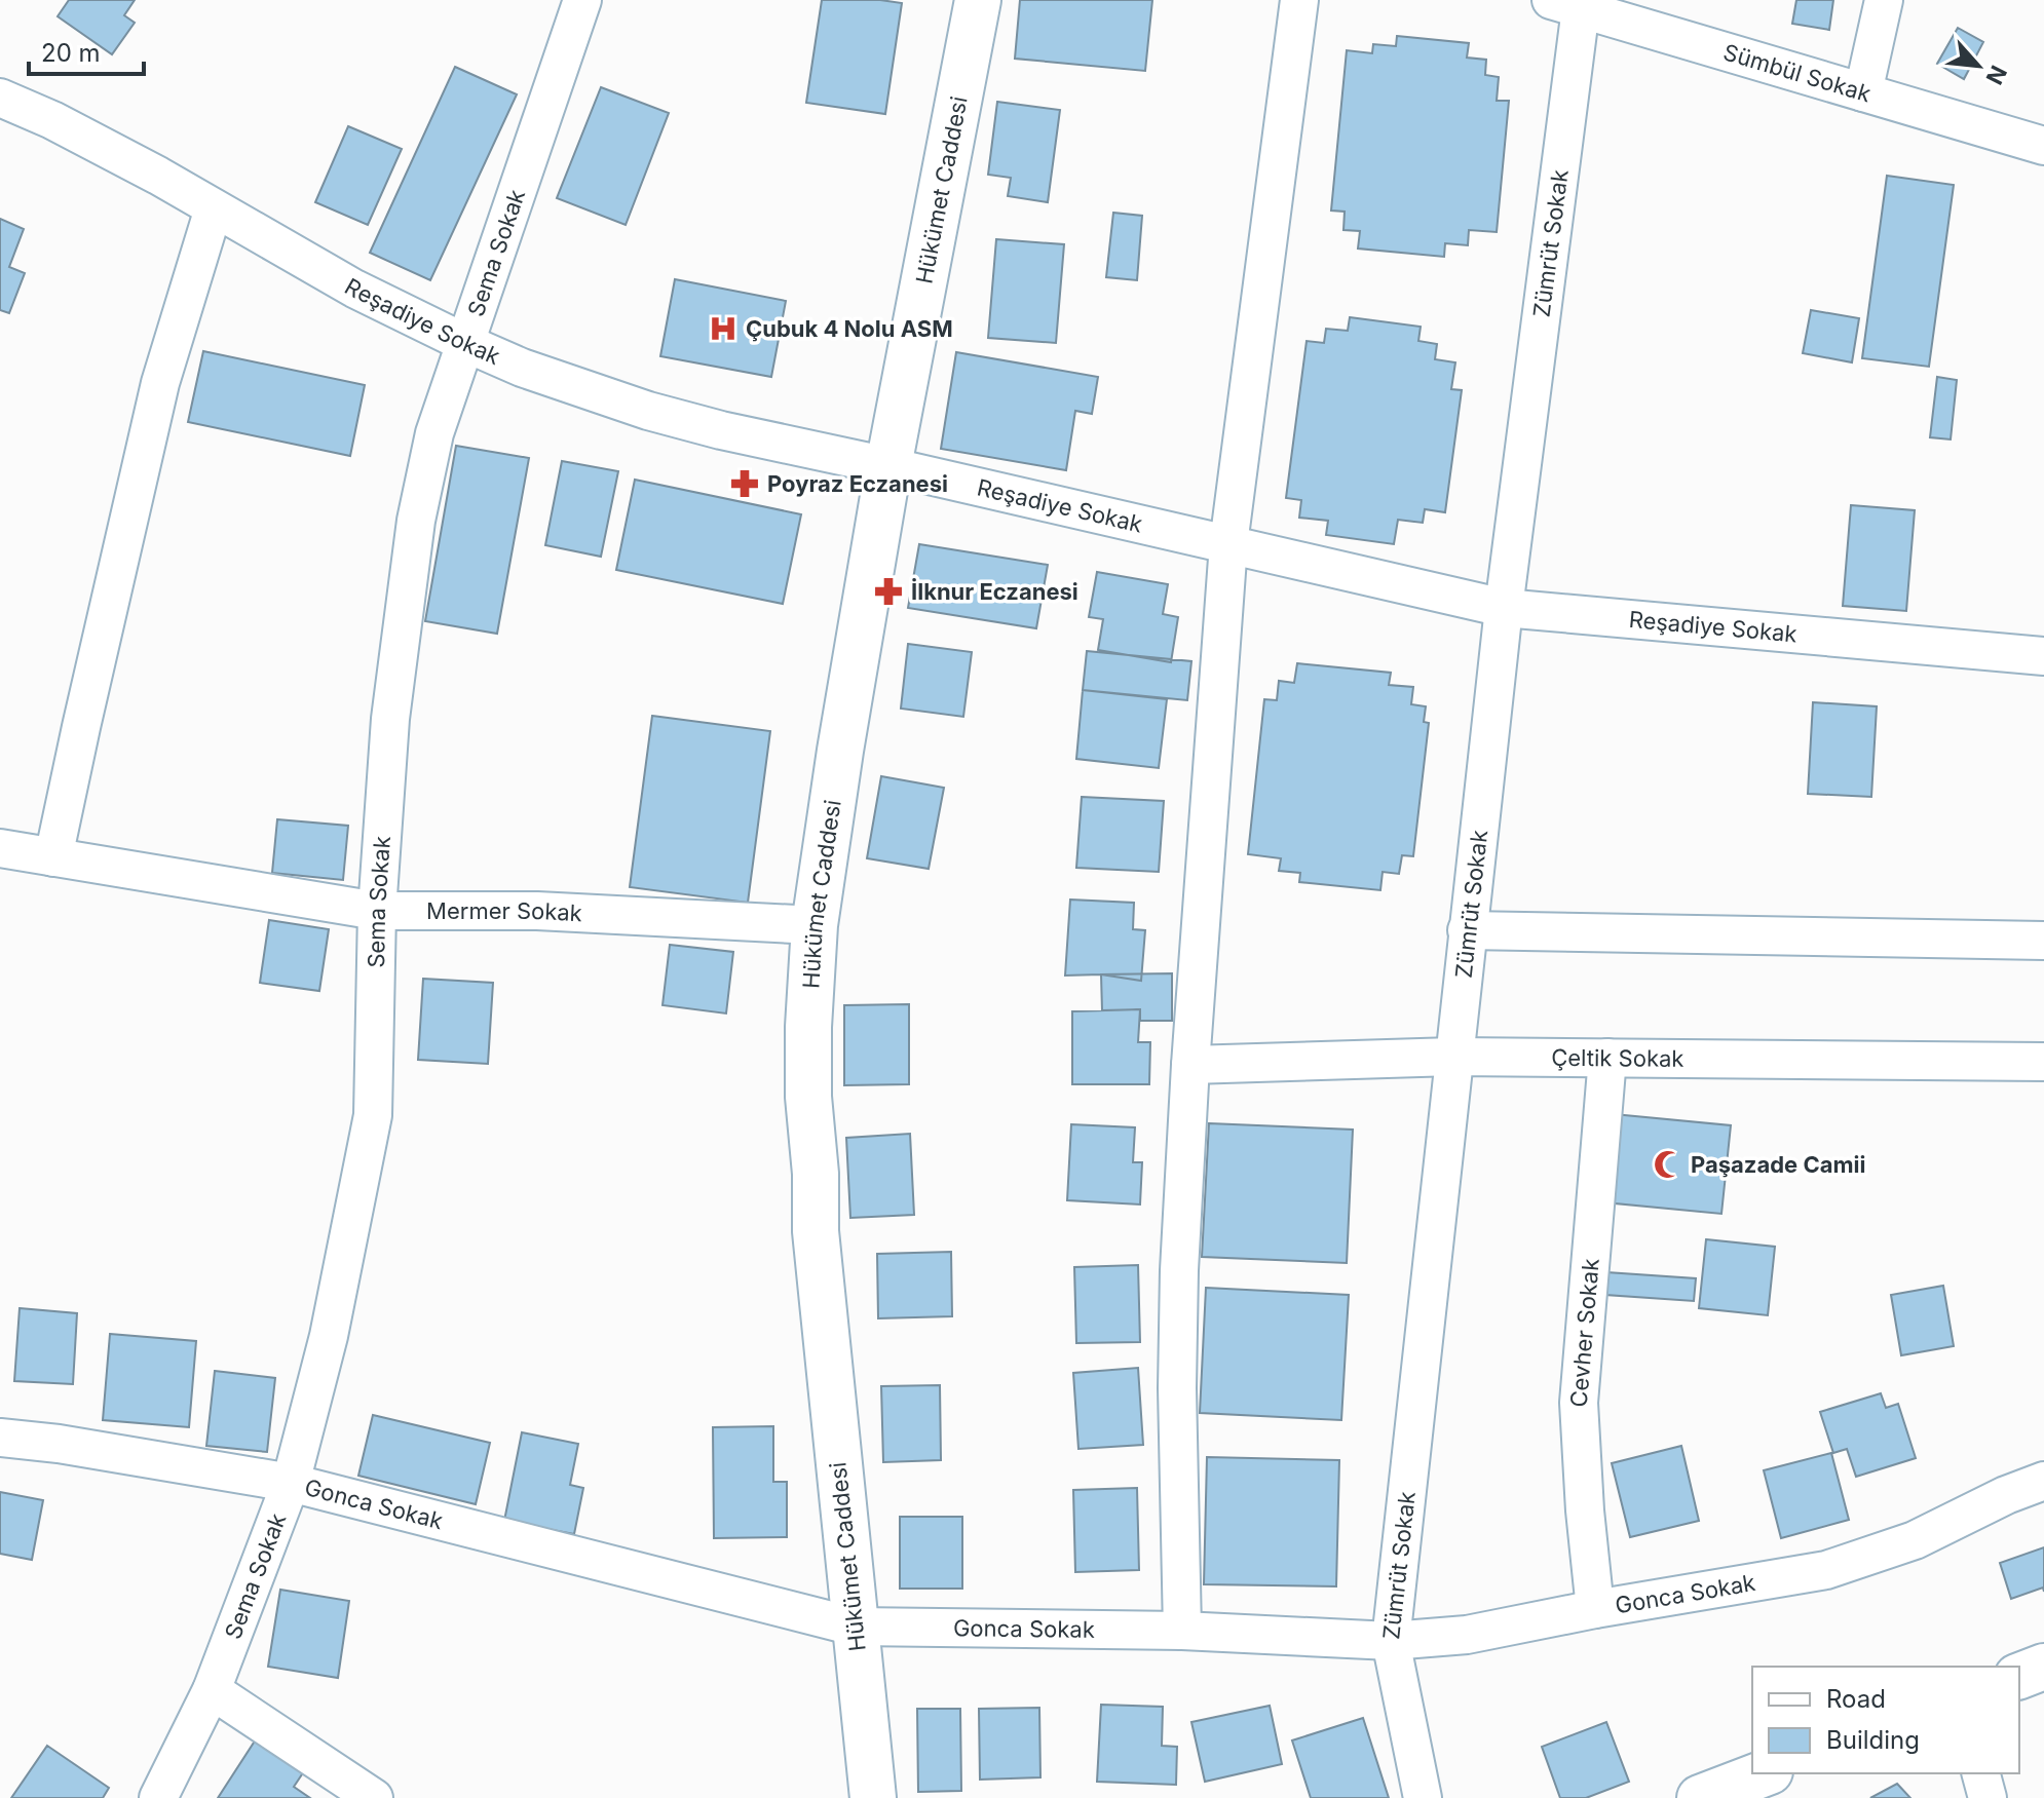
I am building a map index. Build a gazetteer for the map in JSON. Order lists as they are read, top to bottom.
{
  "streets": {
    "street": [
      "Sümbül Sokak",
      "Hükümet Caddesi",
      "Zümrüt Sokak",
      "Sema Sokak",
      "Reşadiye Sokak",
      "Mermer Sokak",
      "Çeltik Sokak",
      "Cevher Sokak",
      "Gonca Sokak"
    ]
  },
  "crossings": [
    ["Sümbül Sokak", "Zümrüt Sokak"],
    ["Hükümet Caddesi", "Reşadiye Sokak"],
    ["Hükümet Caddesi", "Mermer Sokak"],
    ["Hükümet Caddesi", "Gonca Sokak"],
    ["Zümrüt Sokak", "Reşadiye Sokak"],
    ["Zümrüt Sokak", "Çeltik Sokak"],
    ["Zümrüt Sokak", "Gonca Sokak"],
    ["Sema Sokak", "Reşadiye Sokak"],
    ["Sema Sokak", "Mermer Sokak"],
    ["Sema Sokak", "Gonca Sokak"],
    ["Çeltik Sokak", "Cevher Sokak"],
    ["Cevher Sokak", "Gonca Sokak"]
  ],
  "places": {
    "hospital": ["Çubuk 4 Nolu ASM"],
    "pharmacy": ["Poyraz Eczanesi", "İlknur Eczanesi"],
    "mosque": ["Paşazade Camii"]
  },
  "legend": ["Road", "Building"],
  "scale_bar": "20 m",
  "north": "bottom right"
}
